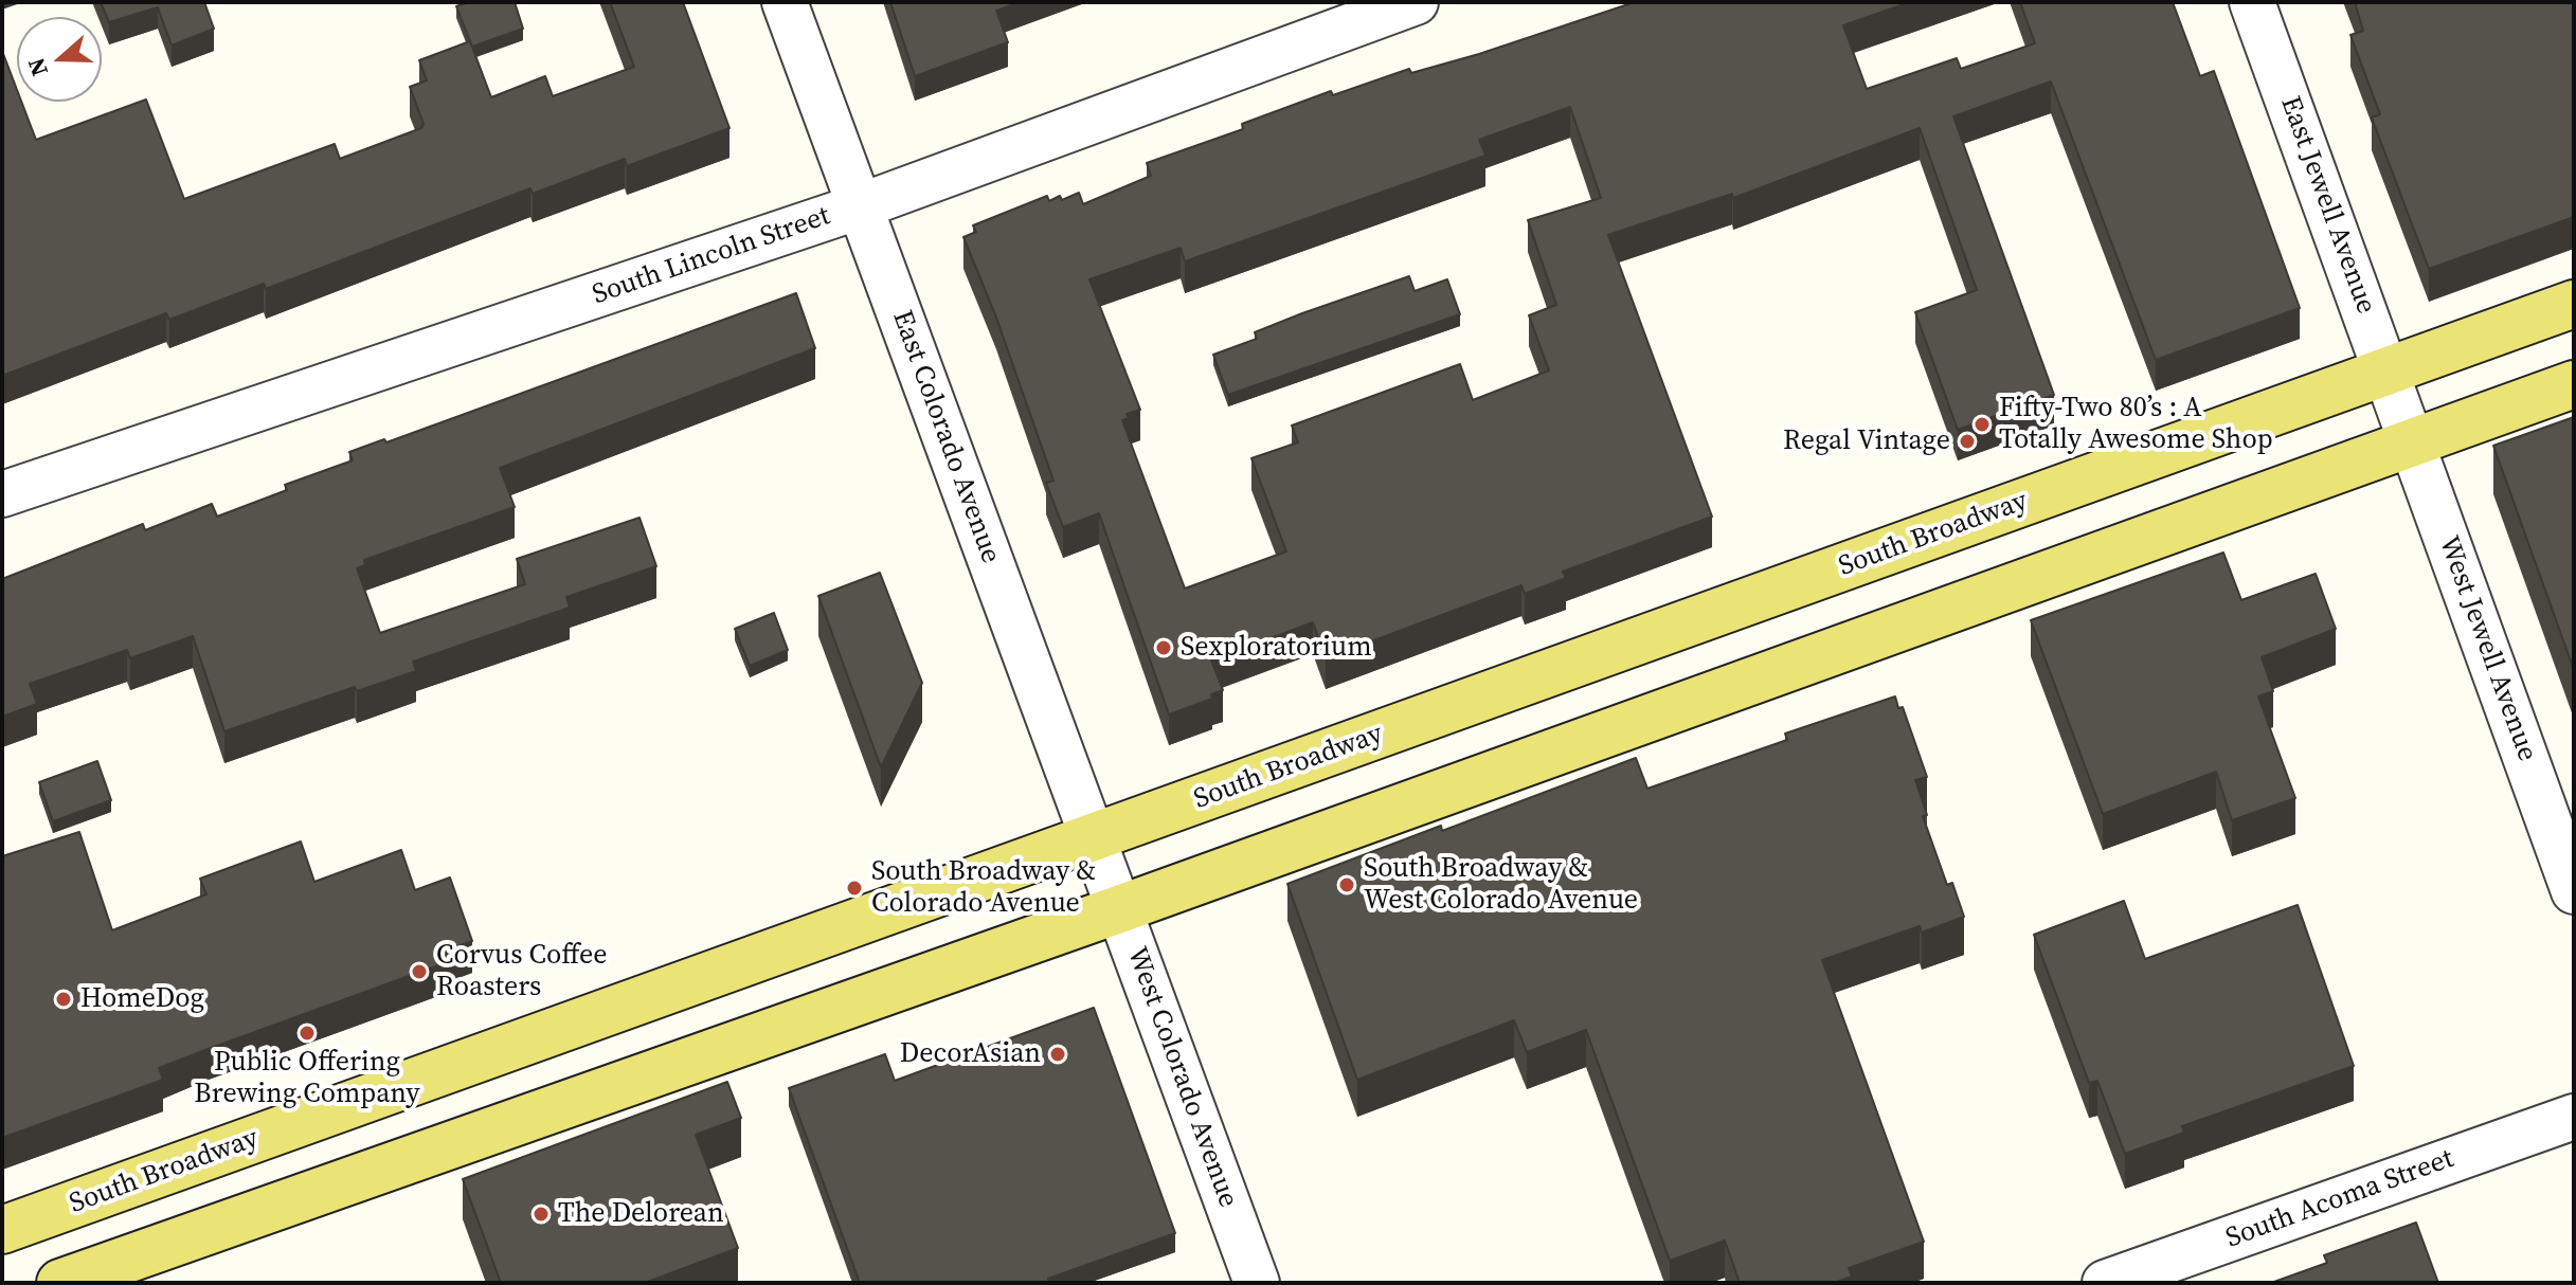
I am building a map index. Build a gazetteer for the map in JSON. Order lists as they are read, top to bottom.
{
  "streets": {
    "main road": ["South Broadway"],
    "street": [
      "East Jewell Avenue",
      "South Lincoln Street",
      "East Colorado Avenue",
      "West Jewell Avenue",
      "West Colorado Avenue",
      "South Acoma Street"
    ]
  },
  "crossings": [
    ["East Jewell Avenue", "South Broadway"],
    ["East Jewell Avenue", "West Jewell Avenue"],
    ["South Lincoln Street", "East Colorado Avenue"],
    ["East Colorado Avenue", "South Broadway"],
    ["East Colorado Avenue", "West Colorado Avenue"],
    ["South Broadway", "West Jewell Avenue"],
    ["South Broadway", "West Colorado Avenue"]
  ],
  "places": [
    "Fifty-Two 80’s : A Totally Awesome Shop",
    "Regal Vintage",
    "Sexploratorium",
    "South Broadway & West Colorado Avenue",
    "South Broadway & Colorado Avenue",
    "Corvus Coffee Roasters",
    "HomeDog",
    "Public Offering Brewing Company",
    "DecorAsian",
    "The Delorean"
  ],
  "north": "left"
}
